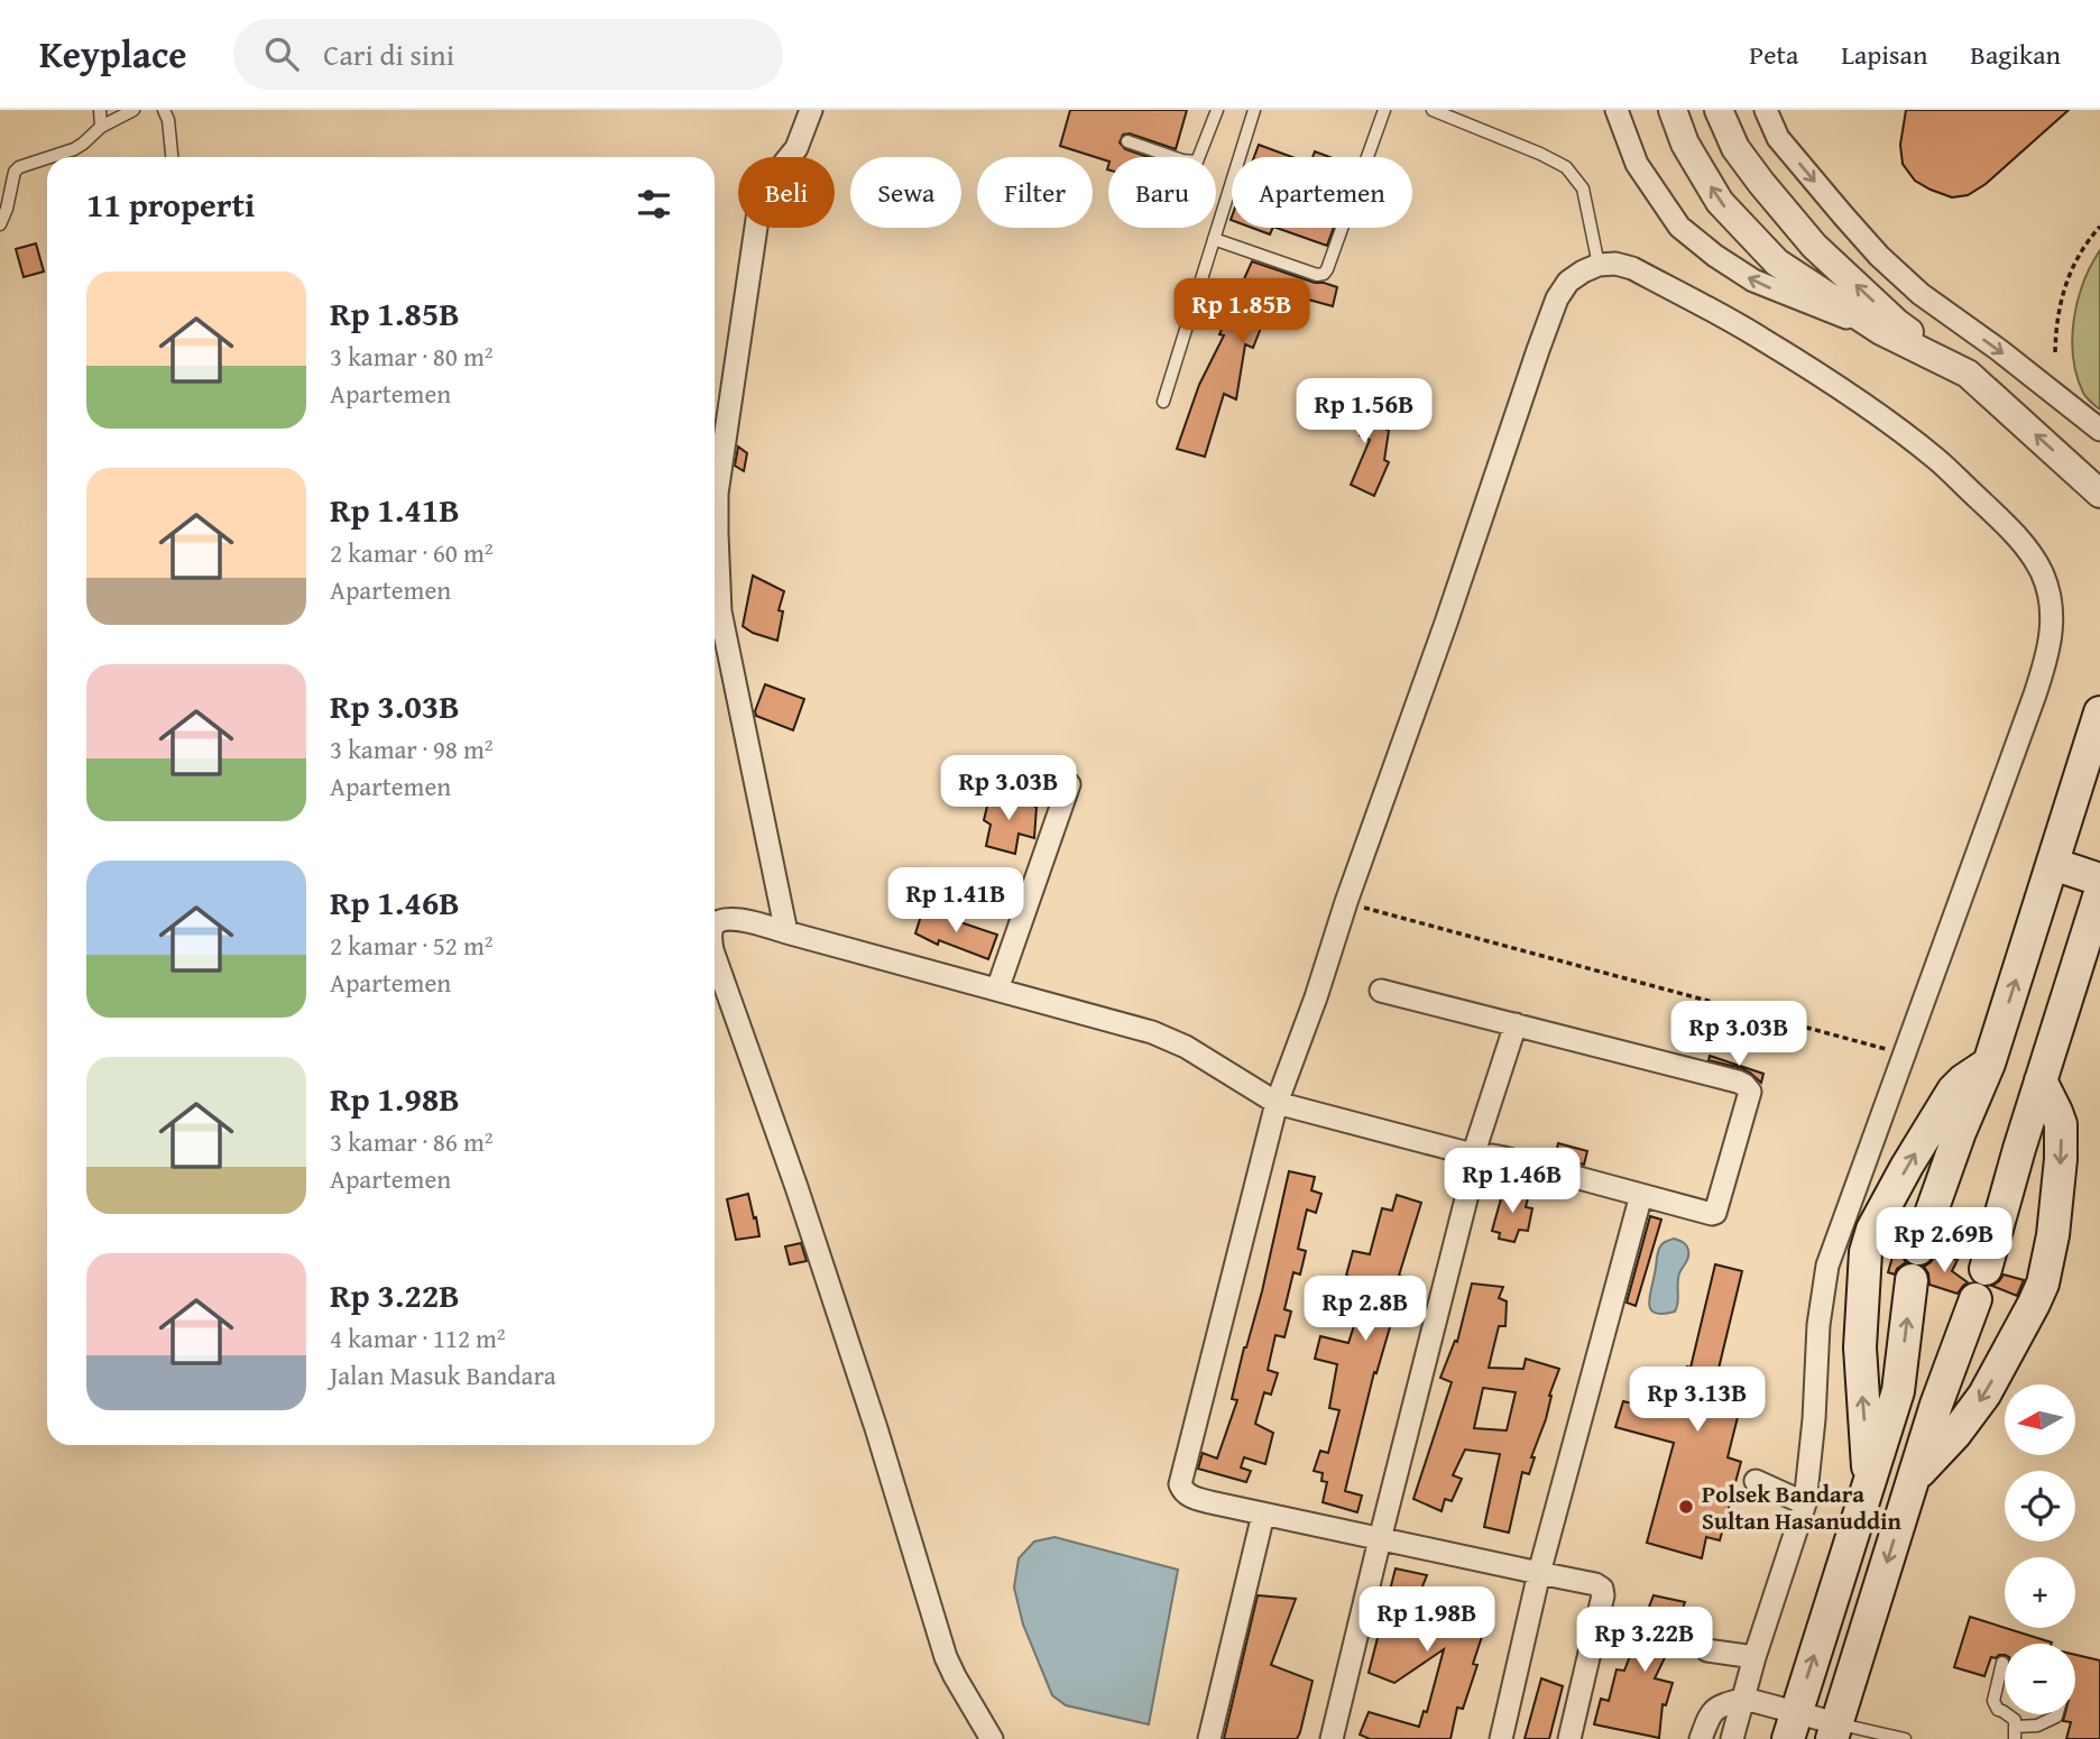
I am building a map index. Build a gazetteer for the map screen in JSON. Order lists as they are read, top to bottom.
{
  "places": ["Polsek Bandara Sultan Hasanuddin"],
  "north": "left",
  "page": {
    "header": "Keyplace",
    "search": "Cari di sini",
    "nav": ["Peta", "Lapisan", "Bagikan"],
    "chip": [
      "Beli",
      "Sewa",
      "Filter",
      "Baru",
      "Apartemen"
    ],
    "heading": "11 properti",
    "list": [
      {
        "name": "Rp 1.85B",
        "note": "3 kamar · 80 m² · Apartemen"
      },
      {
        "name": "Rp 1.41B",
        "note": "2 kamar · 60 m² · Apartemen"
      },
      {
        "name": "Rp 3.03B",
        "note": "3 kamar · 98 m² · Apartemen"
      },
      {
        "name": "Rp 1.46B",
        "note": "2 kamar · 52 m² · Apartemen"
      },
      {
        "name": "Rp 1.98B",
        "note": "3 kamar · 86 m² · Apartemen"
      },
      {
        "name": "Rp 3.22B",
        "note": "4 kamar · 112 m² · Jalan Masuk Bandara"
      }
    ],
    "price": [
      "Rp 1.85B",
      "Rp 1.56B",
      "Rp 3.03B",
      "Rp 1.41B",
      "Rp 3.03B",
      "Rp 1.46B",
      "Rp 2.69B",
      "Rp 2.8B",
      "Rp 3.13B",
      "Rp 1.98B",
      "Rp 3.22B"
    ],
    "map_buttons": ["+", "−"]
  }
}
